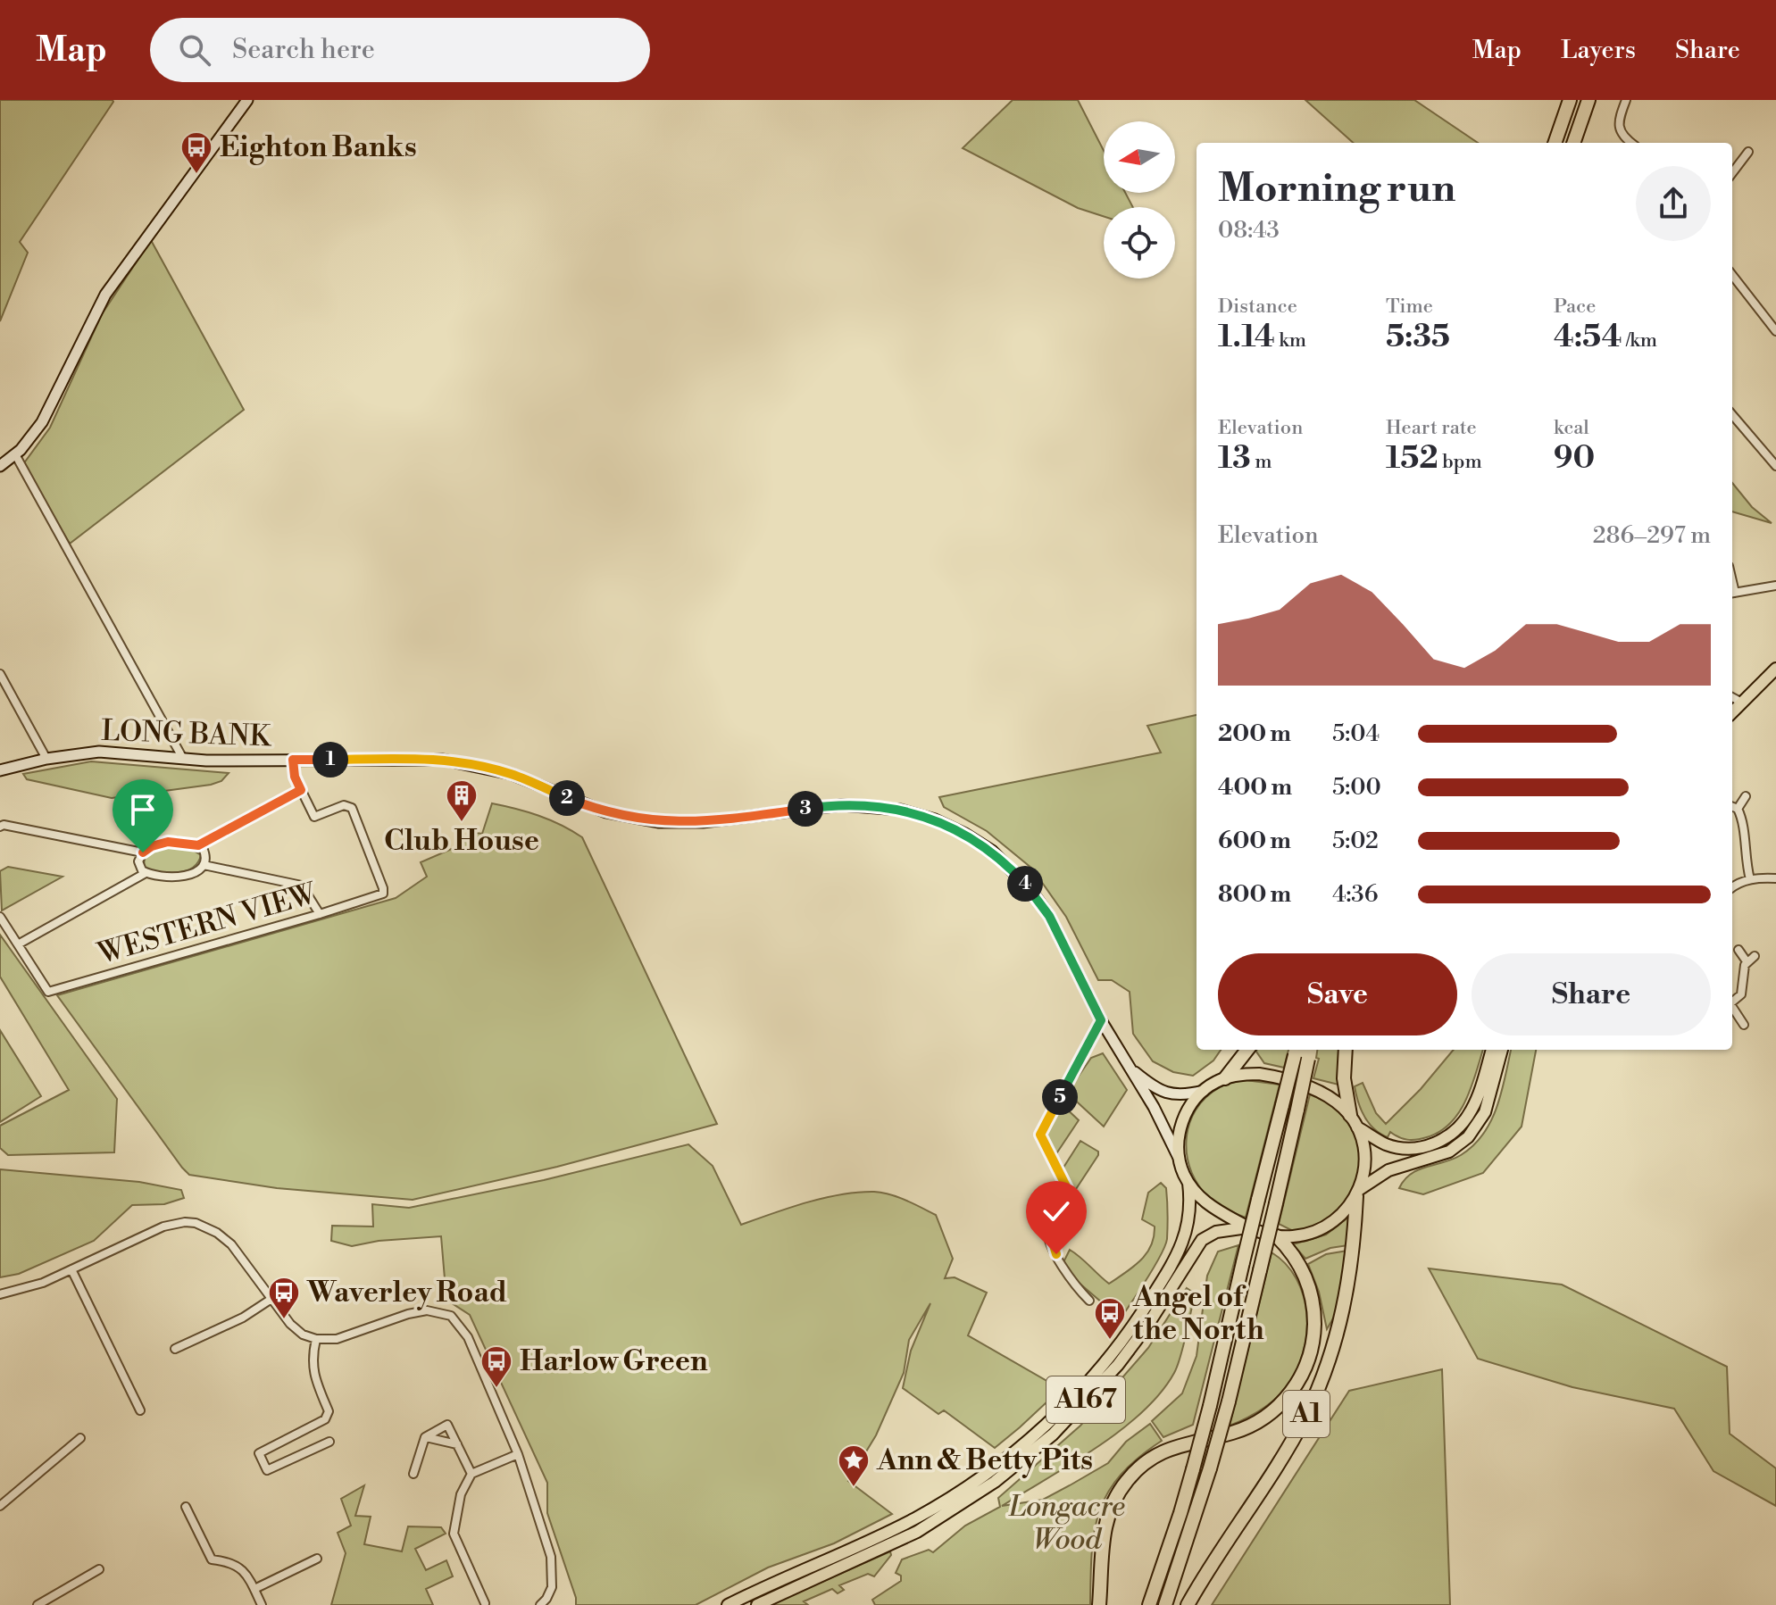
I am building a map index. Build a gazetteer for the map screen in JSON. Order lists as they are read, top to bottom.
{
  "streets": {
    "highway": ["A1"],
    "main road": ["LONG BANK", "A167"],
    "street": ["WESTERN VIEW"]
  },
  "crossings": [
    ["LONG BANK", "A167"],
    ["LONG BANK", "A1"],
    ["A167", "A1"]
  ],
  "parks": ["Longacre Wood"],
  "places": {
    "bus stop": [
      "Eighton Banks",
      "Waverley Road",
      "Angel of the North",
      "Harlow Green"
    ],
    "building": ["Club House"],
    "place": ["Ann & Betty Pits"]
  },
  "north": "left",
  "page": {
    "header": "Map",
    "search": "Search here",
    "nav": ["Map", "Layers", "Share"],
    "heading": ["Morning run", "08:43"],
    "stats": [
      ["Distance", "1.14 km"],
      ["Time", "5:35"],
      ["Pace", "4:54 /km"],
      ["Elevation", "13 m"],
      ["Heart rate", "152 bpm"],
      ["kcal", "90"]
    ],
    "chart": ["Elevation", "286–297 m"],
    "list": [
      {
        "name": "200 m",
        "note": "5:04"
      },
      {
        "name": "400 m",
        "note": "5:00"
      },
      {
        "name": "600 m",
        "note": "5:02"
      },
      {
        "name": "800 m",
        "note": "4:36"
      }
    ],
    "pins": [
      "1",
      "2",
      "3",
      "4",
      "5"
    ],
    "buttons": ["Save", "Share"]
  }
}
